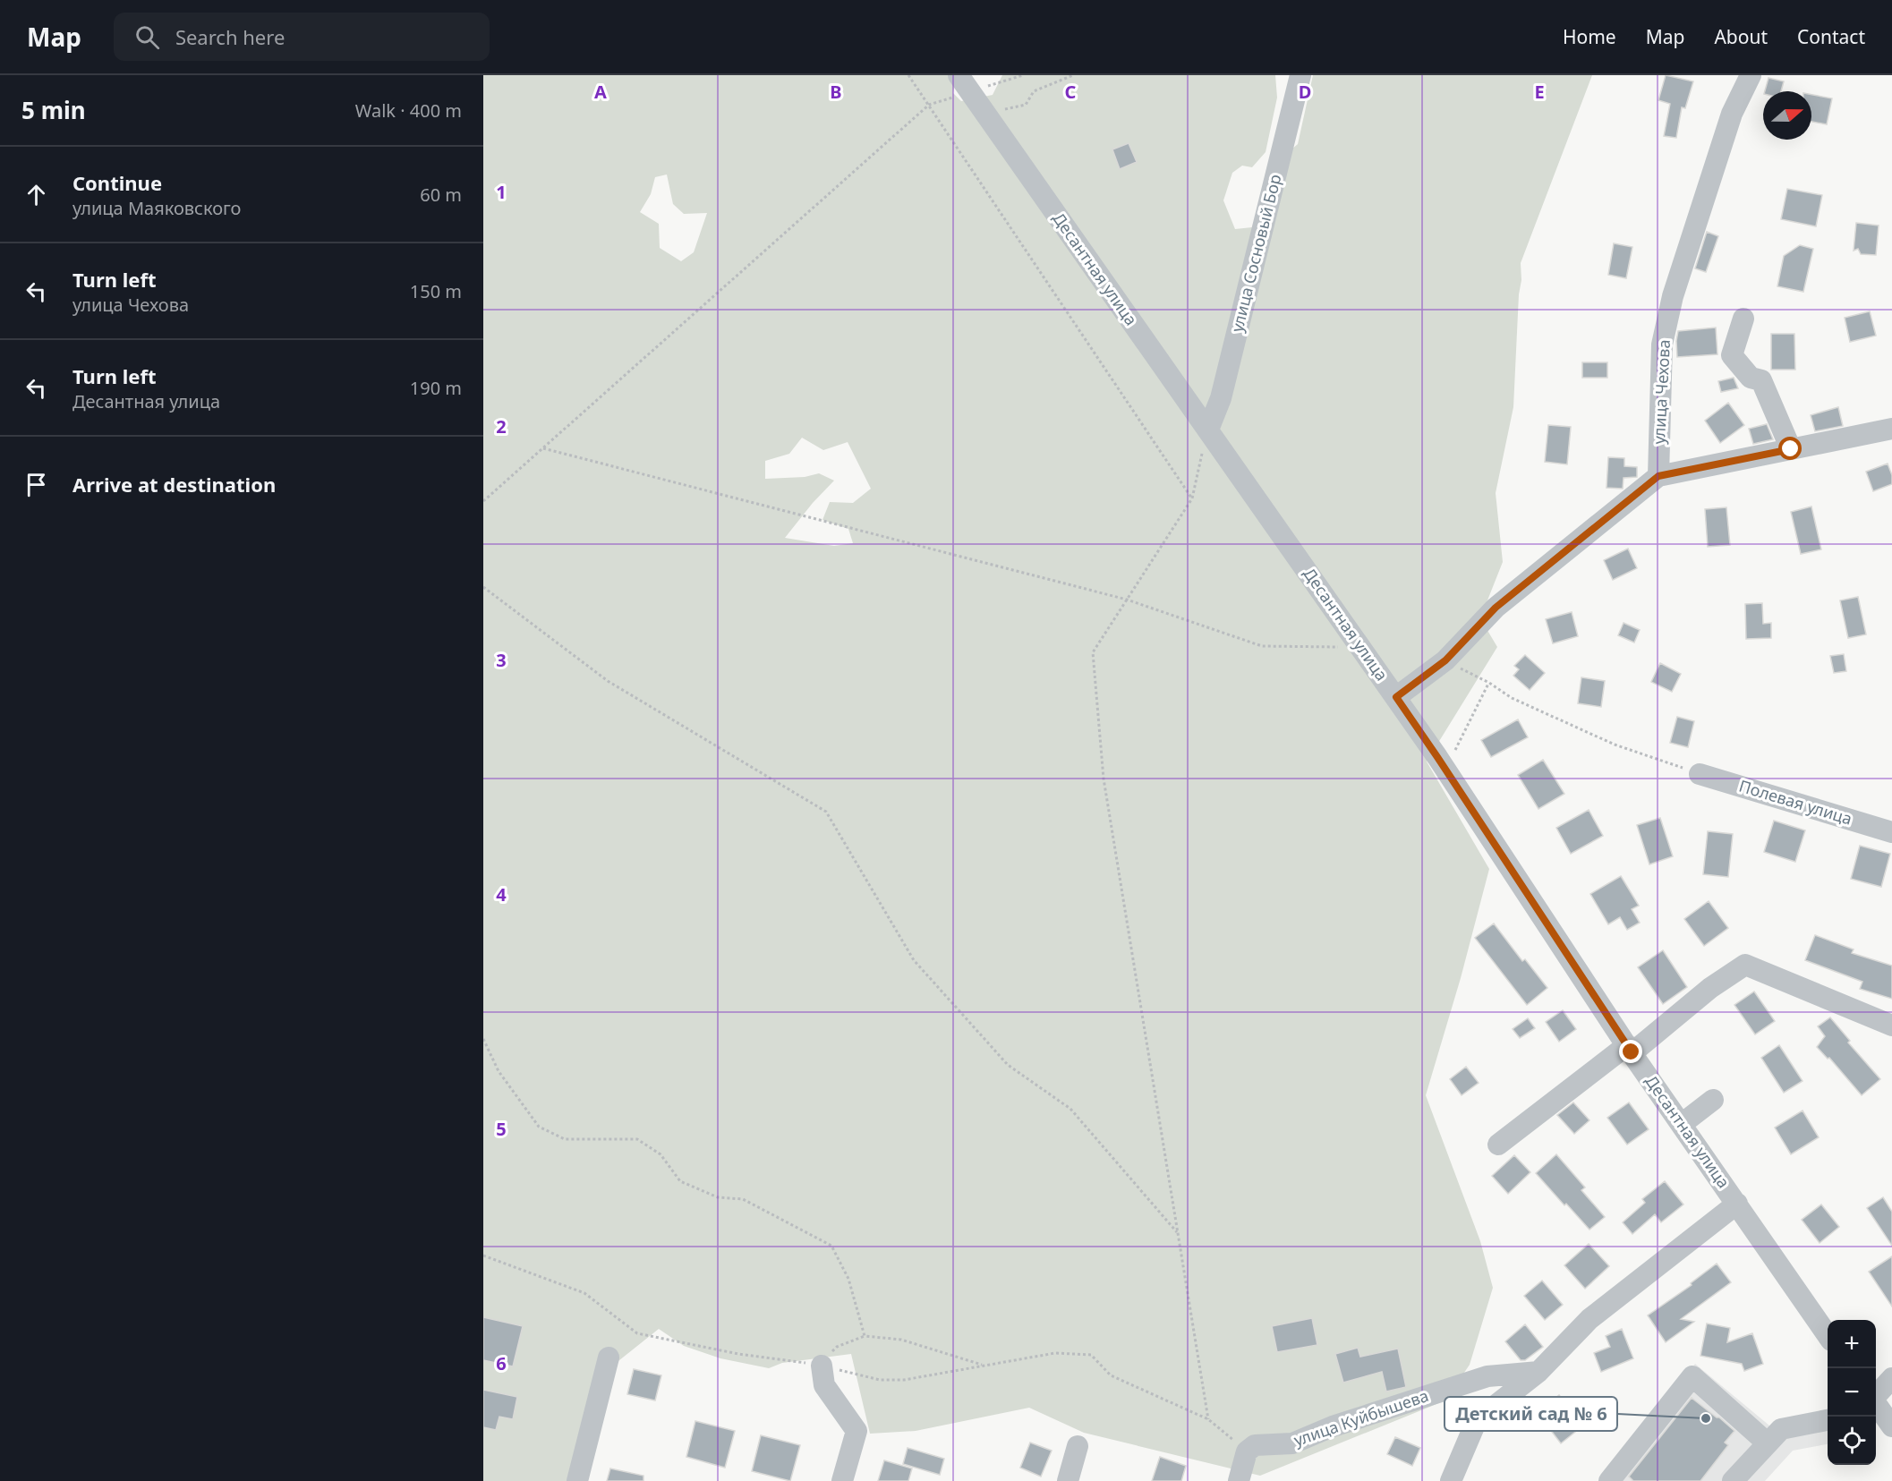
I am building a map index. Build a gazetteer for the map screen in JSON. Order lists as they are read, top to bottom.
{
  "streets": {
    "street": [
      "улица Сосновый Бор",
      "Десантная улица",
      "улица Чехова",
      "Полевая улица",
      "улица Куйбышева"
    ]
  },
  "crossings": [
    ["улица Сосновый Бор", "Десантная улица"]
  ],
  "places": ["Детский сад № 6"],
  "north": "right",
  "page": {
    "header": "Map",
    "search": "Search here",
    "nav": [
      "Home",
      "Map",
      "About",
      "Contact"
    ],
    "heading": ["5 min", "Walk · 400 m"],
    "list": [
      ["Continue", "улица Маяковского", "60 m"],
      ["Turn left", "улица Чехова", "150 m"],
      ["Turn left", "Десантная улица", "190 m"],
      "Arrive at destination"
    ],
    "map_buttons": ["+", "−"]
  },
  "grid": {
    "columns": [
      "A",
      "B",
      "C",
      "D",
      "E"
    ],
    "rows": [
      "1",
      "2",
      "3",
      "4",
      "5",
      "6"
    ]
  }
}
